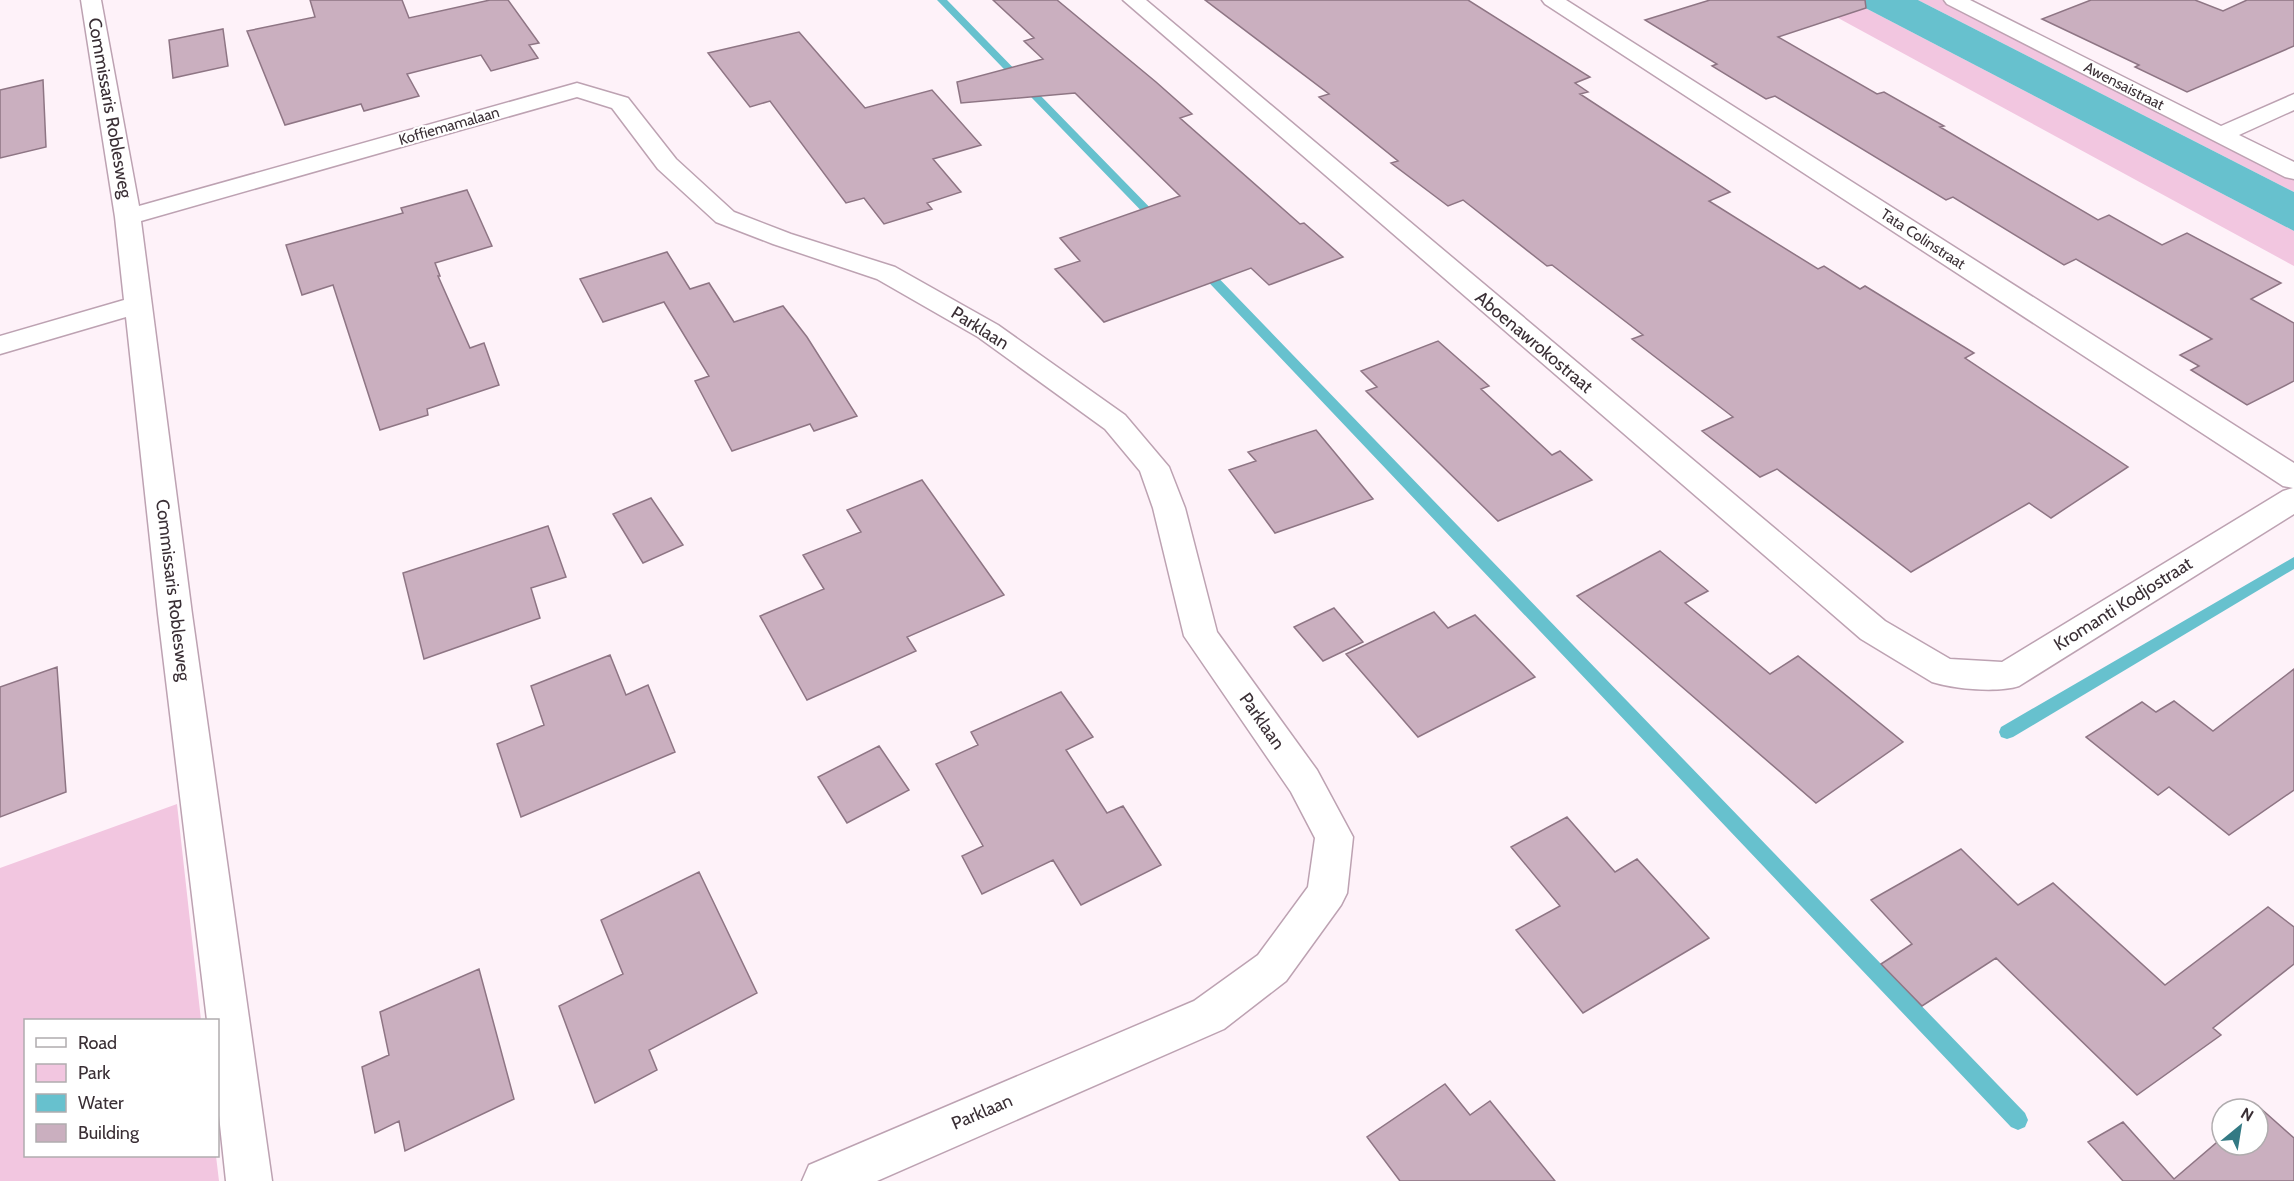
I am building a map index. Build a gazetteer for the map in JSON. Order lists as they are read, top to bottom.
{
  "streets": {
    "street": [
      "Awensaistraat",
      "Commissaris Roblesweg",
      "Koffiemamalaan",
      "Tata Colinstraat",
      "Parklaan",
      "Aboenawrokostraat",
      "Kromanti Kodjostraat"
    ]
  },
  "crossings": [
    ["Commissaris Roblesweg", "Koffiemamalaan"],
    ["Koffiemamalaan", "Parklaan"],
    ["Aboenawrokostraat", "Kromanti Kodjostraat"]
  ],
  "legend": [
    "Road",
    "Park",
    "Water",
    "Building"
  ],
  "north": "top right"
}
